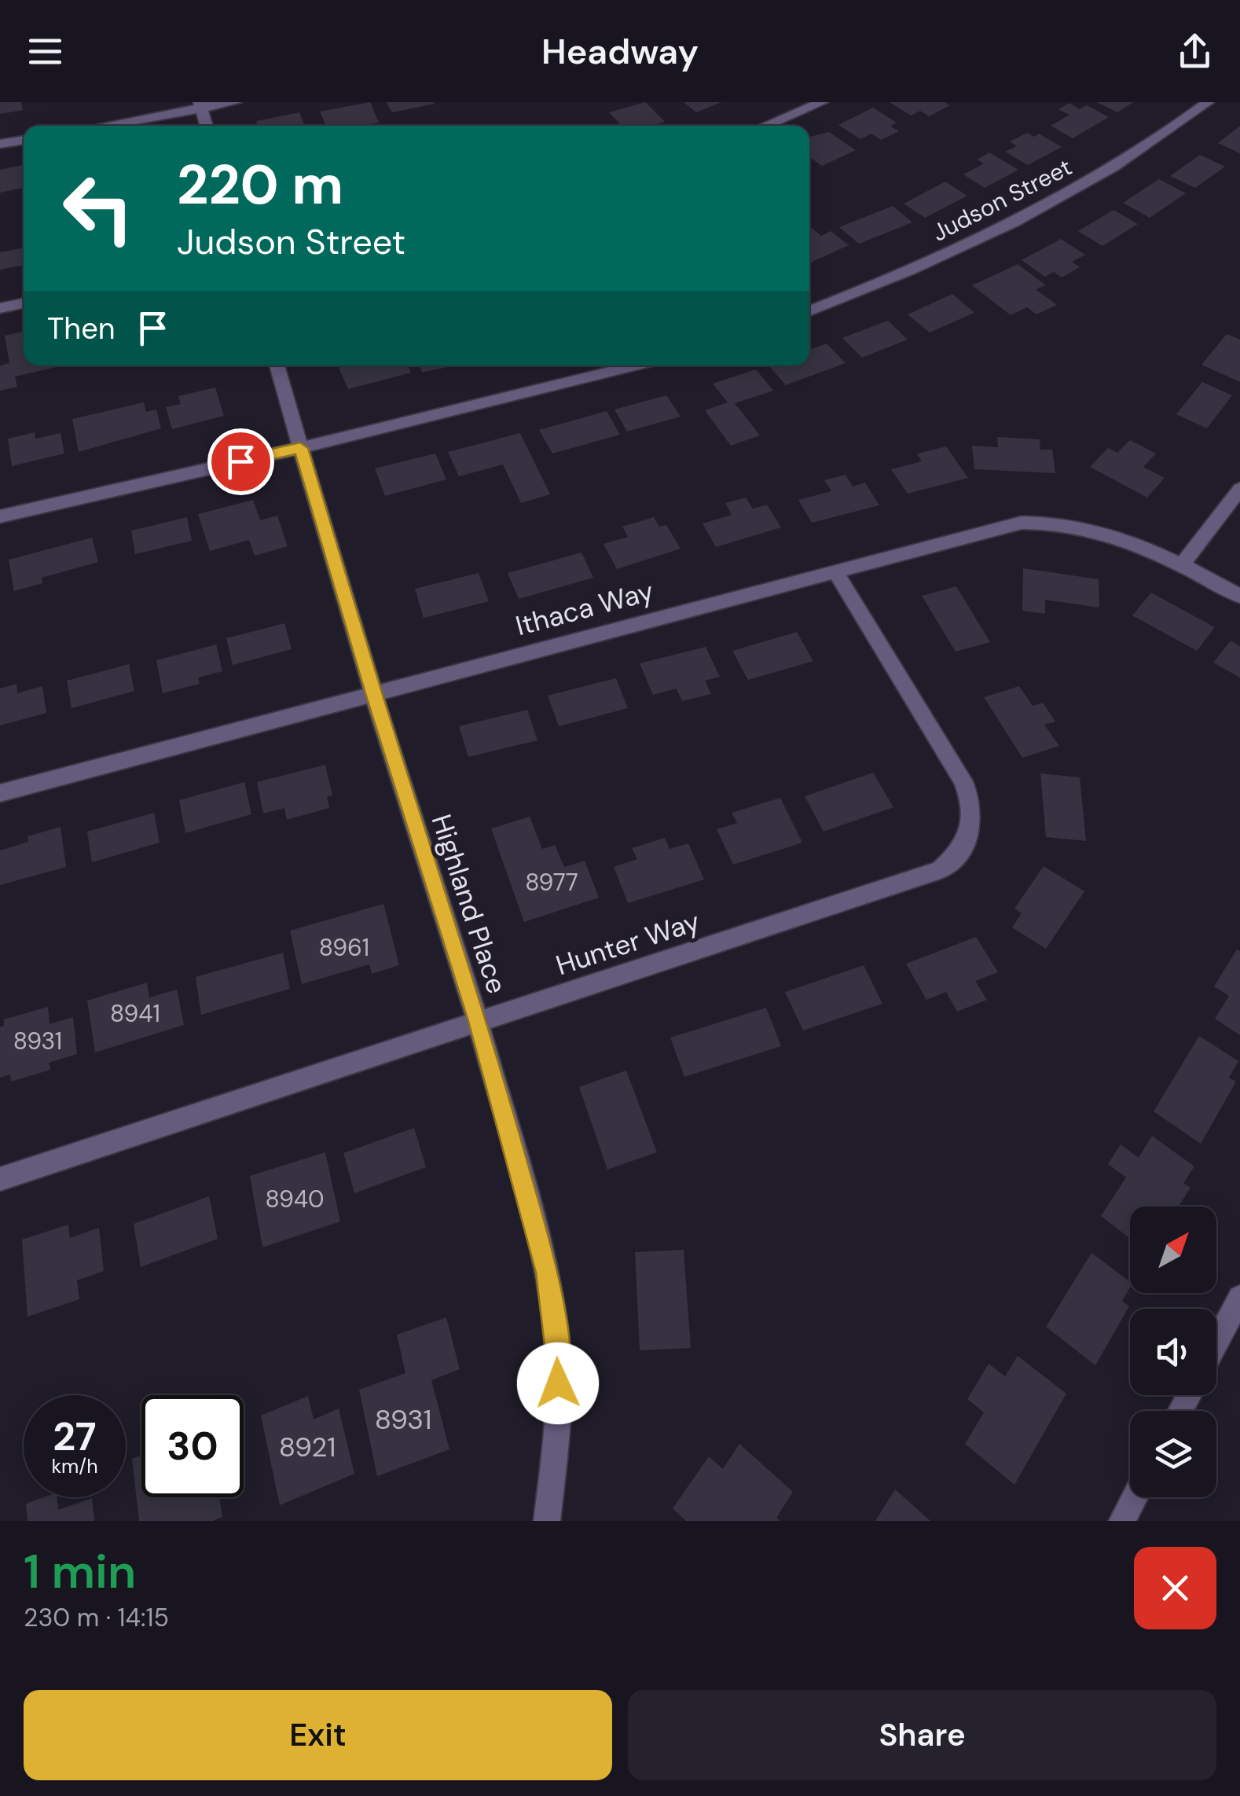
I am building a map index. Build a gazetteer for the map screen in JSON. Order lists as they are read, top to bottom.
{
  "streets": {
    "street": [
      "Judson Street",
      "Ithaca Way",
      "Highland Place",
      "Hunter Way"
    ]
  },
  "crossings": [
    ["Ithaca Way", "Highland Place"],
    ["Ithaca Way", "Hunter Way"],
    ["Highland Place", "Hunter Way"]
  ],
  "house_numbers": [
    "8977",
    "8961",
    "8941",
    "8931",
    "8940",
    "8931",
    "8921"
  ],
  "north": "top right",
  "page": {
    "header": "Headway",
    "turn": ["220 m", "Judson Street"],
    "then": "Then",
    "speed": "27 km/h",
    "limit": "30",
    "heading": ["1 min", "230 m · 14:15"],
    "buttons": ["Exit", "Share"]
  }
}
